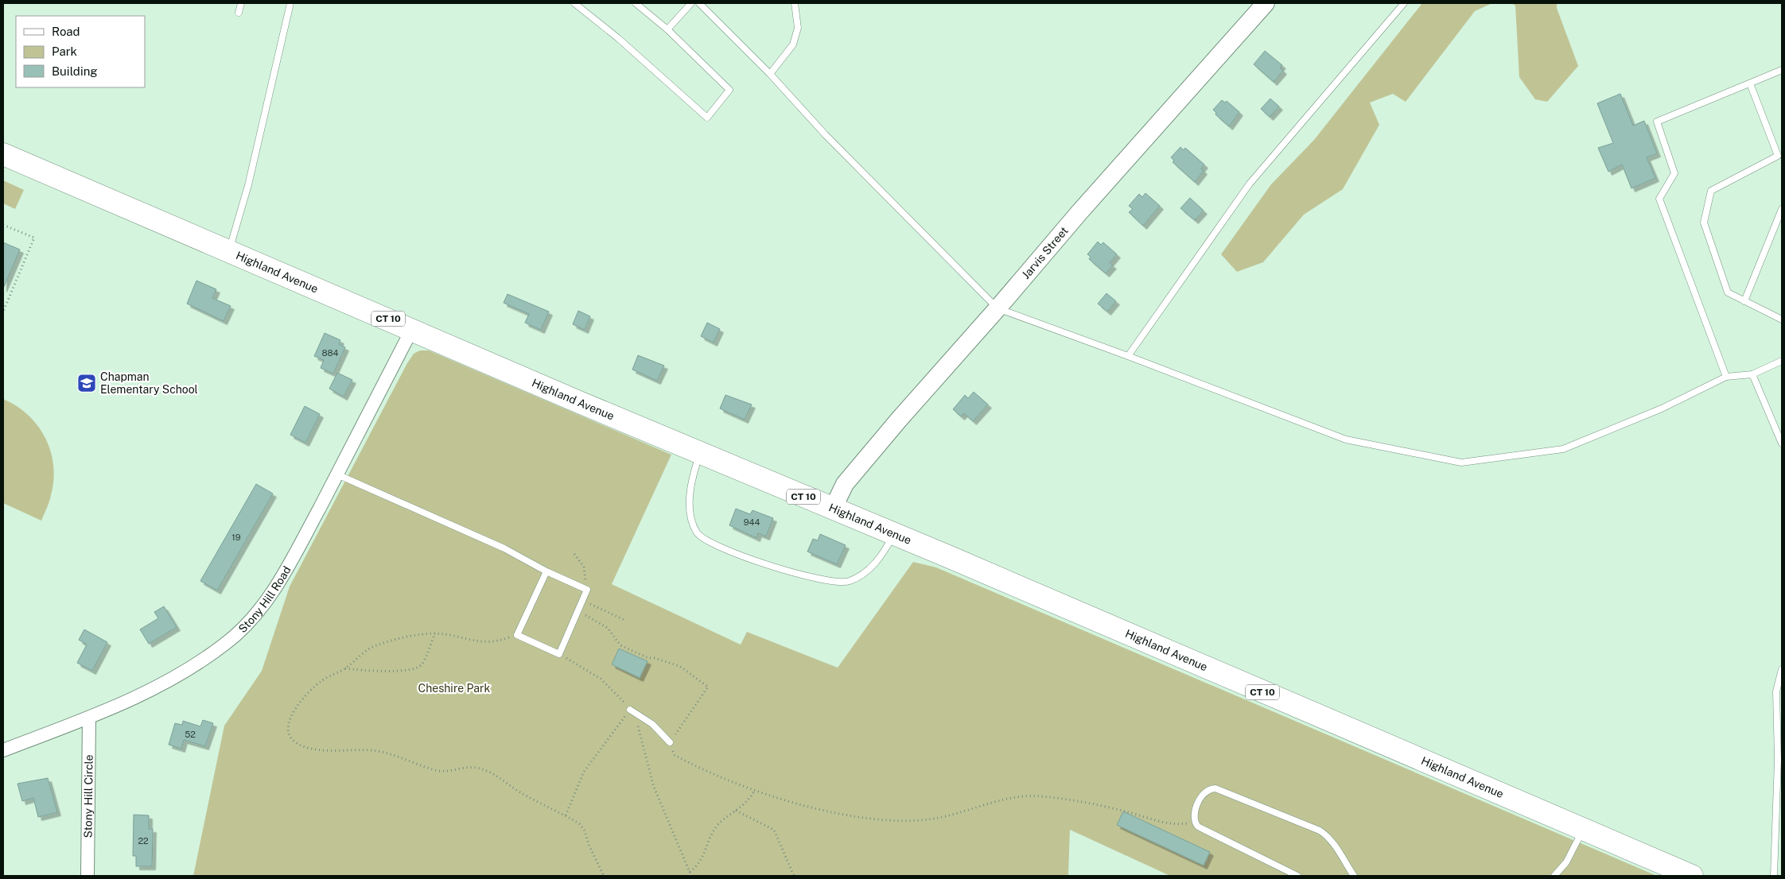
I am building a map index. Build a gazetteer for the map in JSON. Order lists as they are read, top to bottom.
{
  "streets": {
    "highway": ["Highland Avenue", "CT 10"],
    "street": ["Jarvis Street", "Stony Hill Road", "Stony Hill Circle"]
  },
  "crossings": [
    ["Jarvis Street", "Highland Avenue"],
    ["Highland Avenue", "Stony Hill Road"],
    ["Stony Hill Road", "Stony Hill Circle"]
  ],
  "parks": ["Cheshire Park"],
  "places": {
    "school or university": ["Chapman Elementary School"]
  },
  "house_numbers": [
    "884",
    "944",
    "19",
    "52",
    "22"
  ],
  "legend": ["Road", "Park", "Building"]
}
